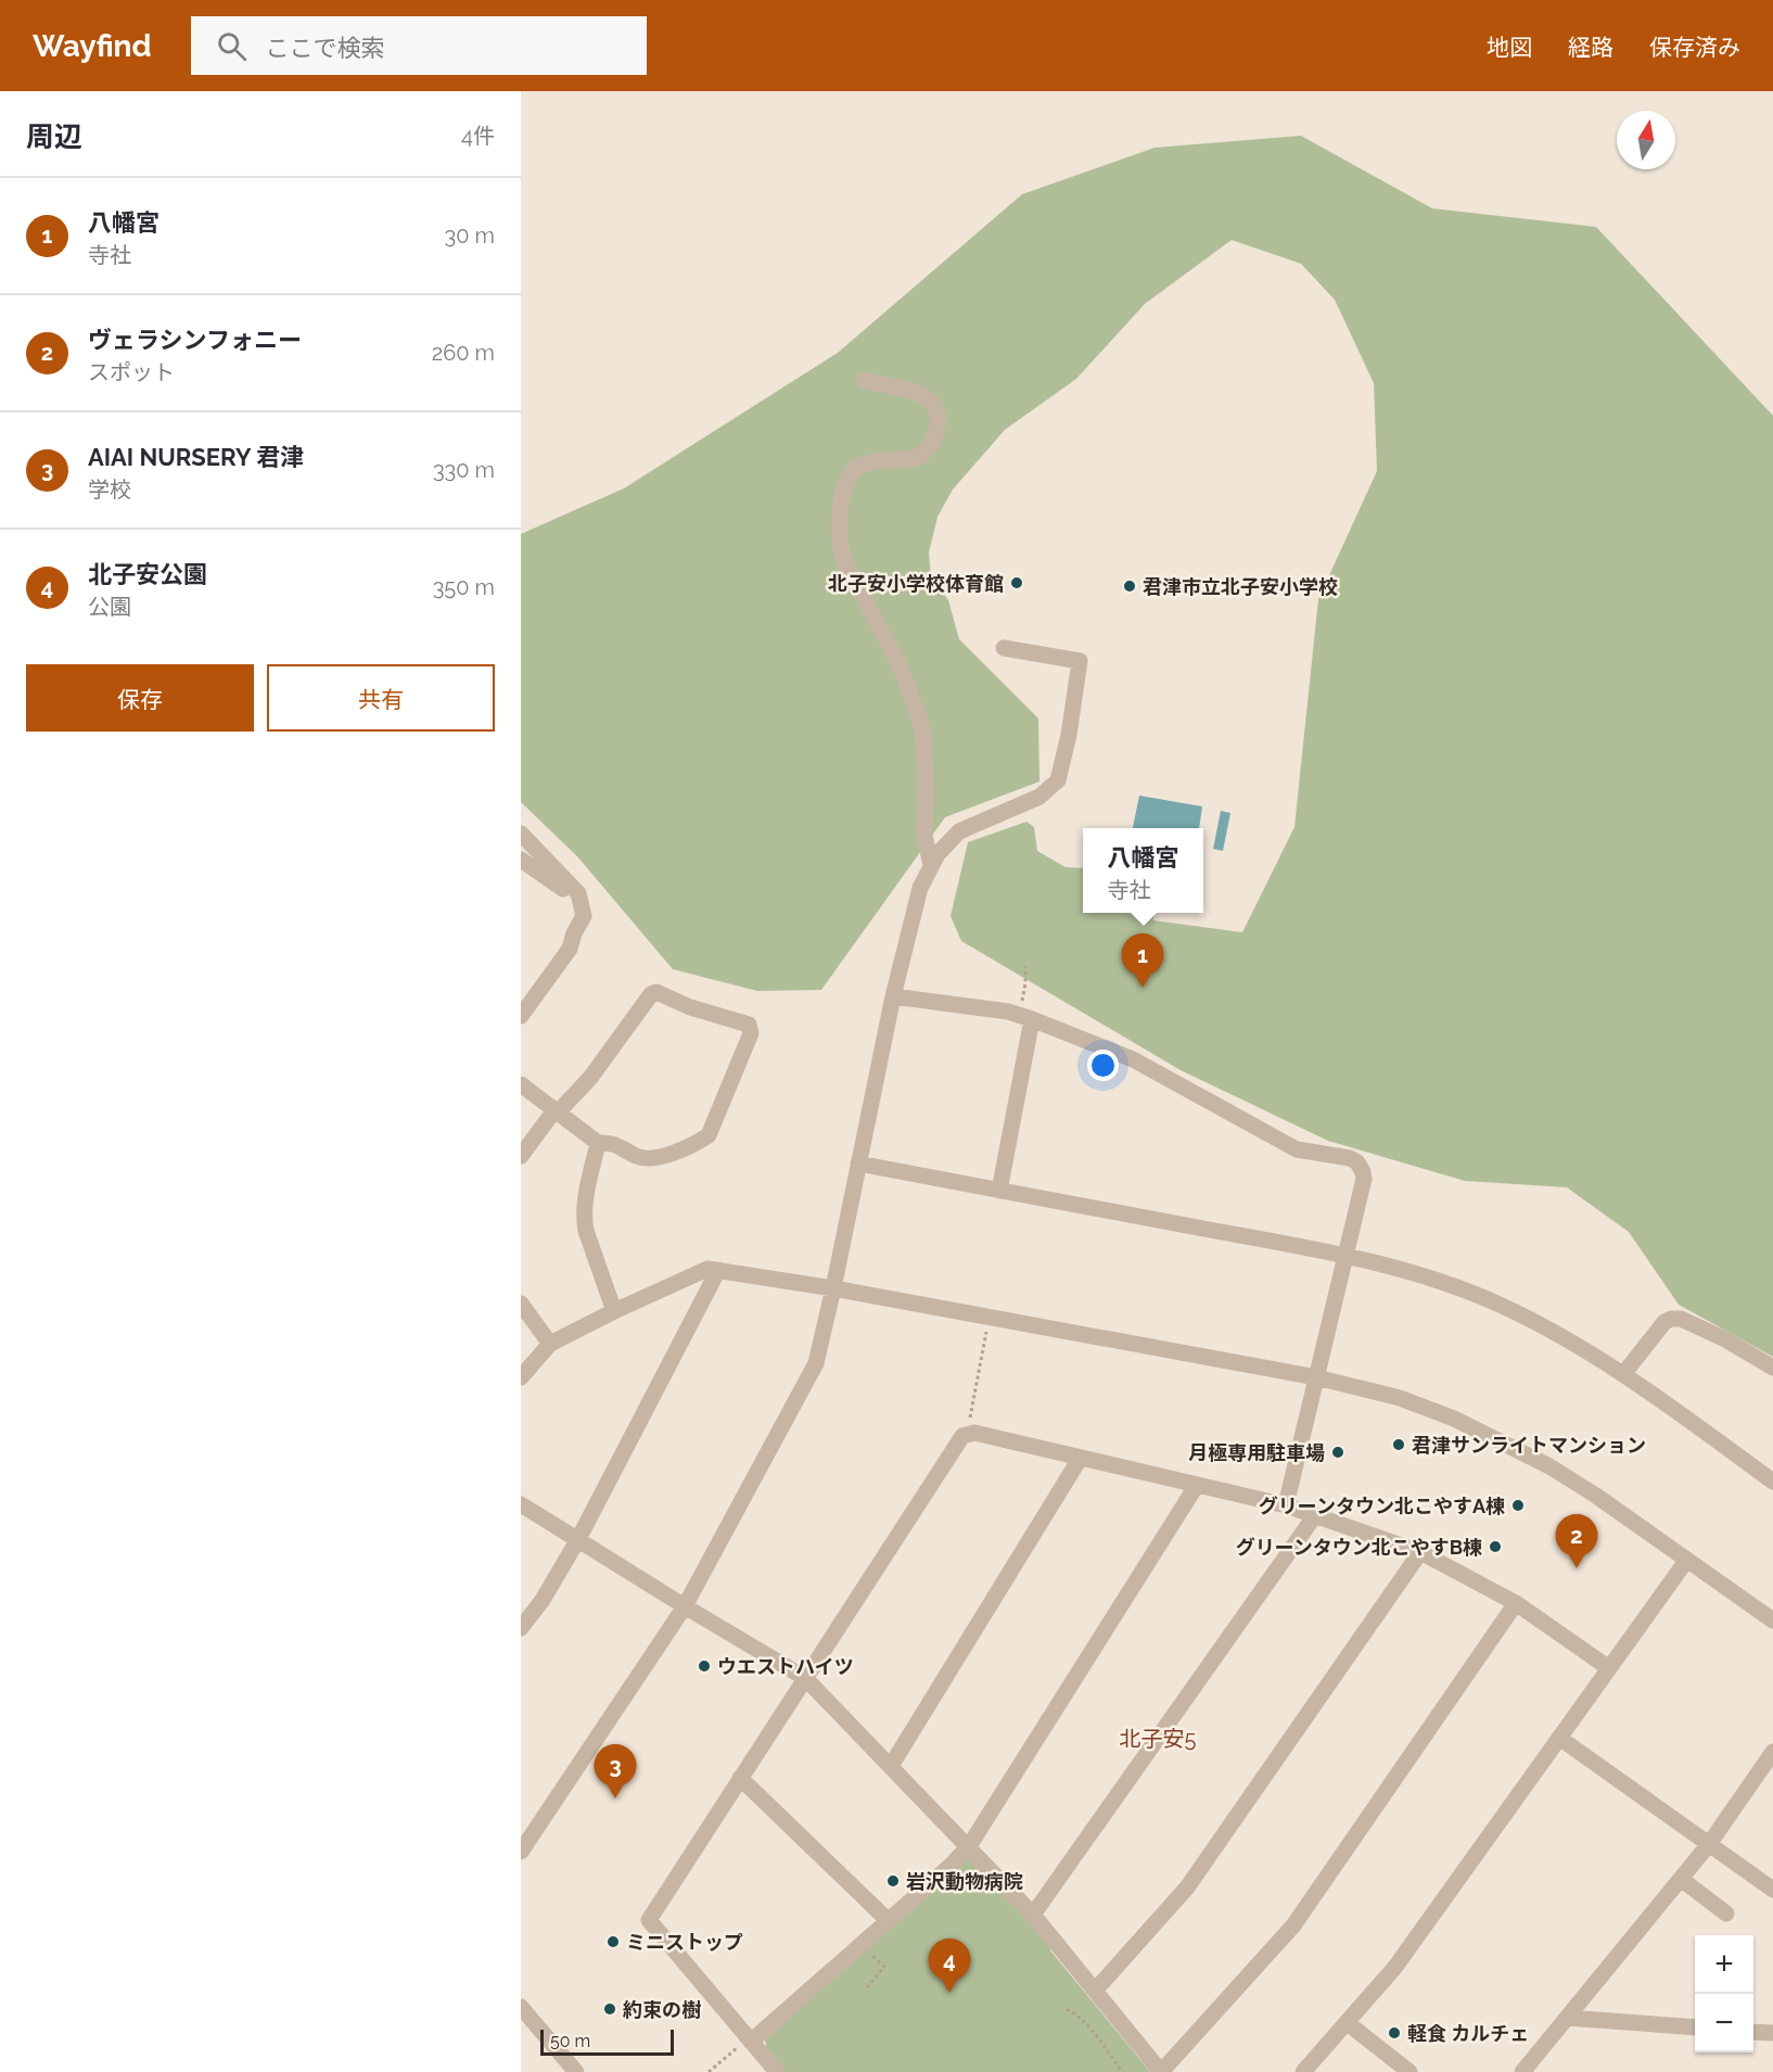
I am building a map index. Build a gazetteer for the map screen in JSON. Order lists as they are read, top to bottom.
{
  "districts": ["北子安5"],
  "places": [
    "北子安小学校体育館",
    "君津市立北子安小学校",
    "君津サンライトマンション",
    "月極専用駐車場",
    "グリーンタウン北こやすA棟",
    "グリーンタウン北こやすB棟",
    "ウエストハイツ",
    "岩沢動物病院",
    "ミニストップ",
    "約束の樹",
    "軽食 カルチェ"
  ],
  "scale_bar": "50 m",
  "north": "top",
  "page": {
    "header": "Wayfind",
    "search": "ここで検索",
    "nav": ["地図", "経路", "保存済み"],
    "heading": ["周辺", "4件"],
    "list": [
      {
        "mark": "1",
        "name": "八幡宮",
        "note": "寺社",
        "value": "30 m"
      },
      {
        "mark": "2",
        "name": "ヴェラシンフォニー",
        "note": "スポット",
        "value": "260 m"
      },
      {
        "mark": "3",
        "name": "AIAI NURSERY 君津",
        "note": "学校",
        "value": "330 m"
      },
      {
        "mark": "4",
        "name": "北子安公園",
        "note": "公園",
        "value": "350 m"
      }
    ],
    "buttons": ["保存", "共有"],
    "popup": ["八幡宮", "寺社"],
    "pins": [
      "1",
      "2",
      "3",
      "4"
    ],
    "map_buttons": ["+", "−"],
    "scale": "50 m"
  }
}
